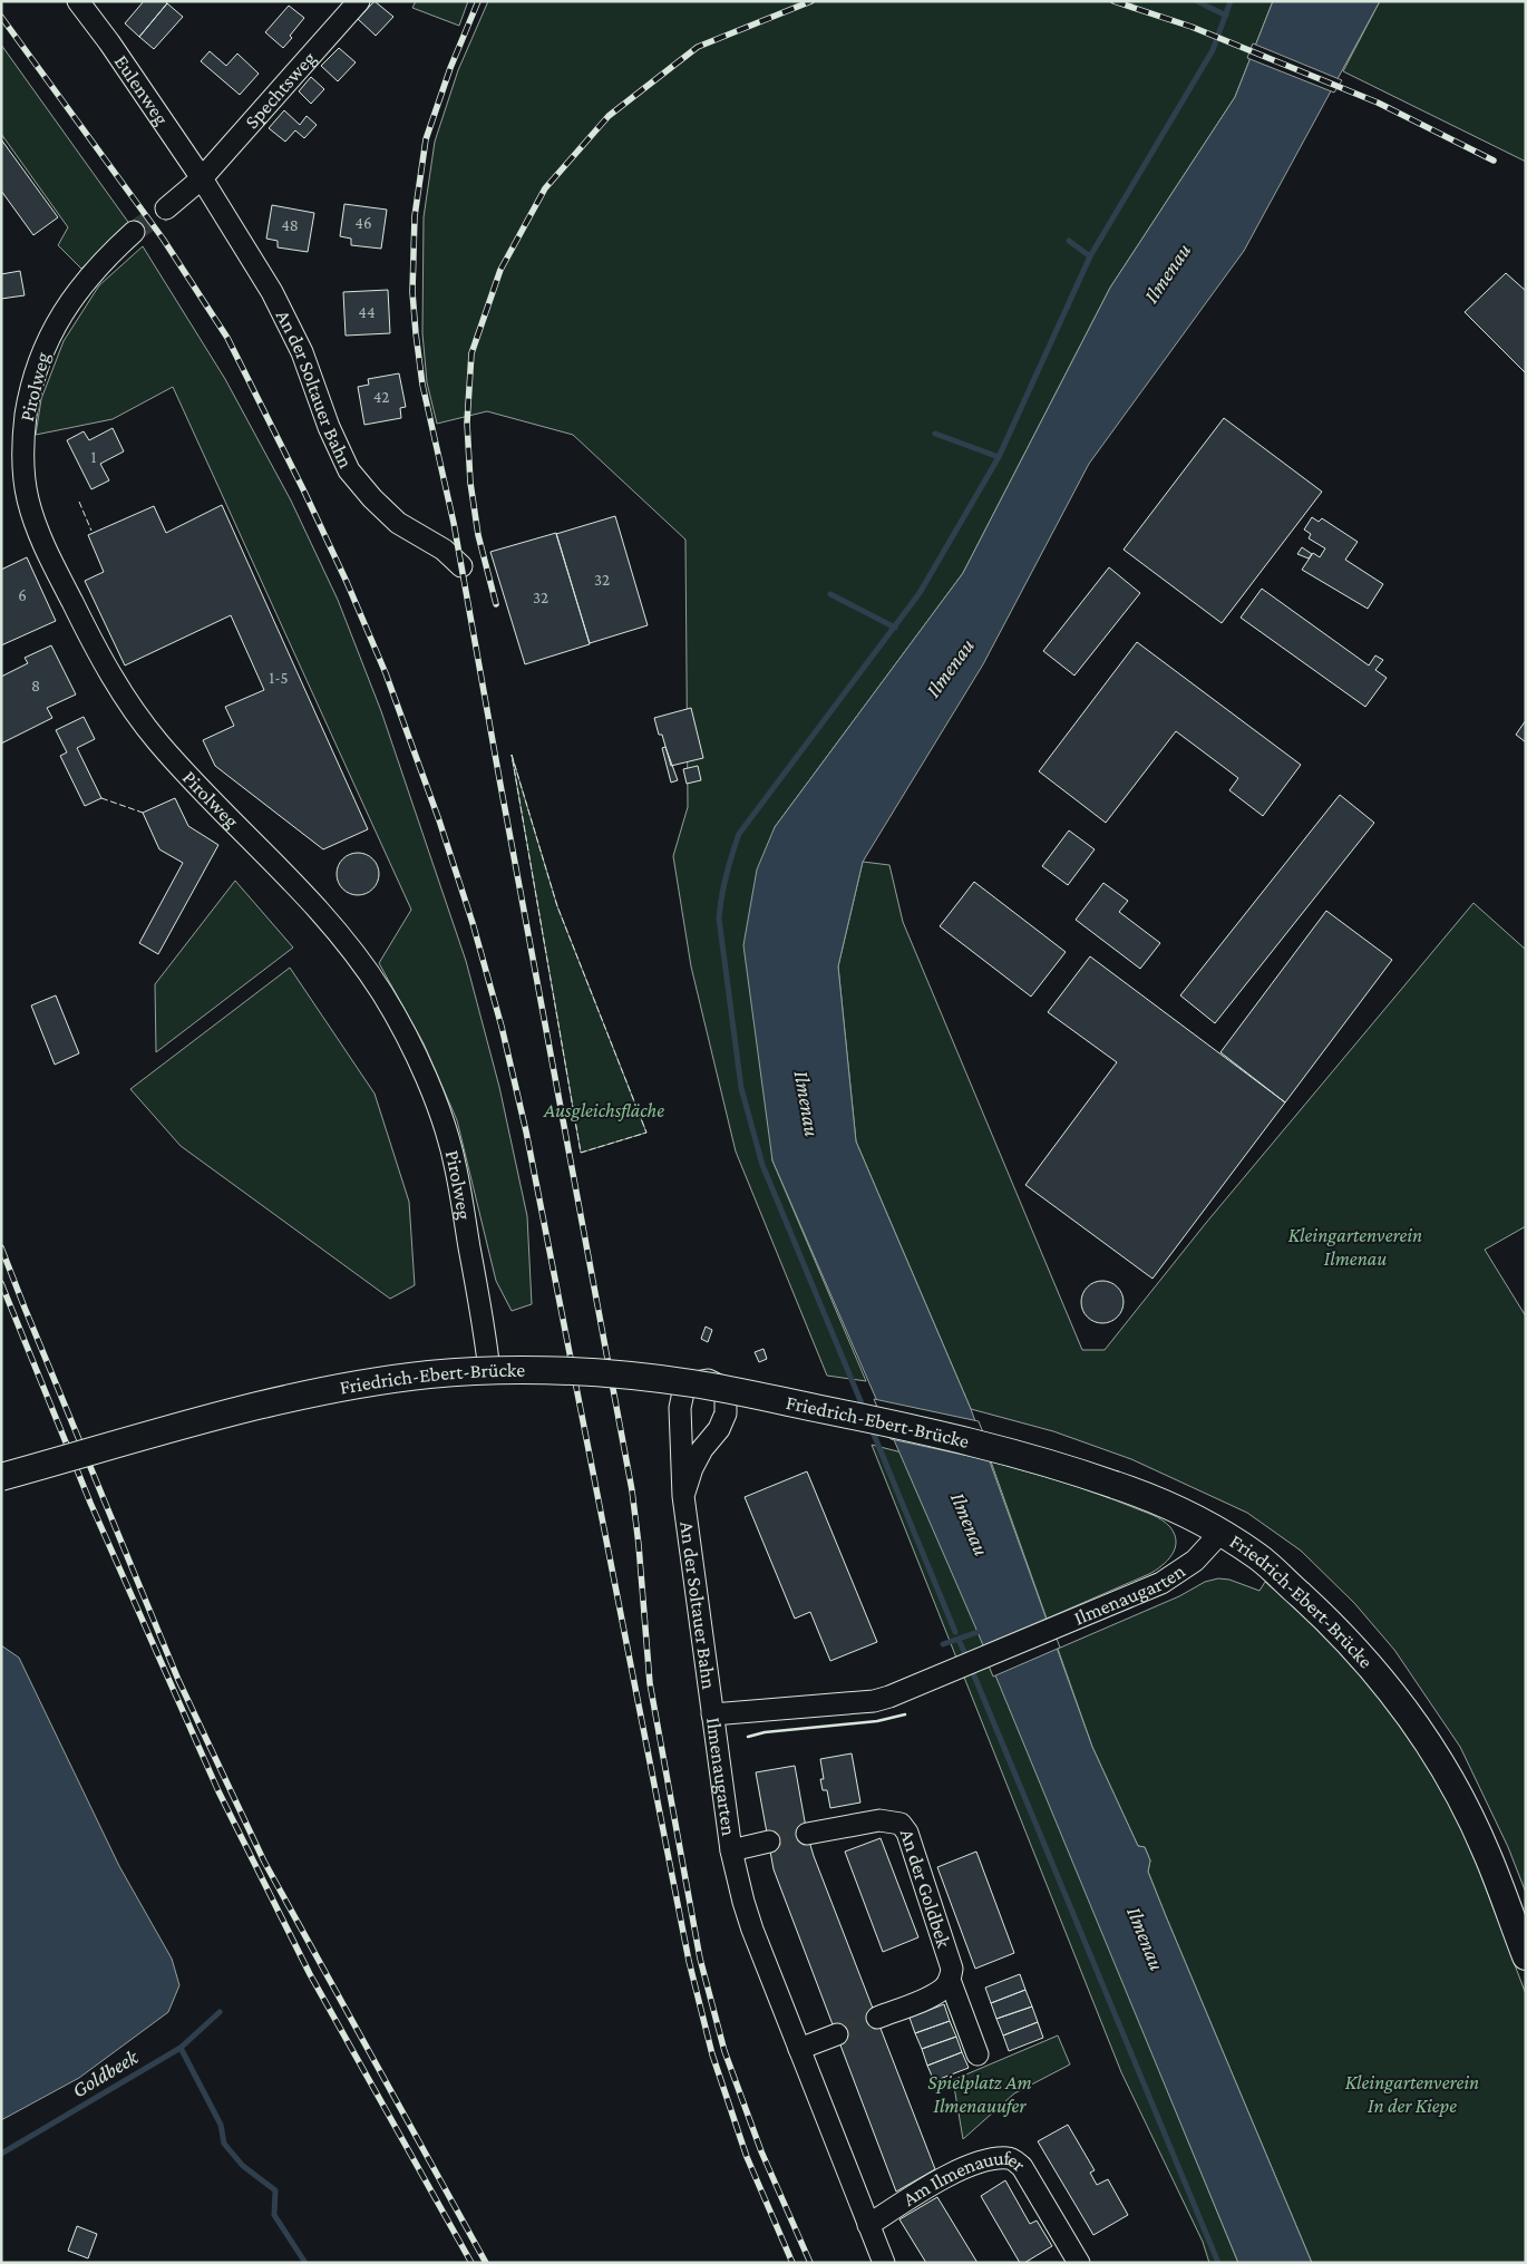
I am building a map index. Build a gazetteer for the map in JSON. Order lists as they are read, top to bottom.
{
  "streets": {
    "main road": ["Friedrich-Ebert-Brücke"],
    "street": [
      "Eulenweg",
      "Spechtsweg",
      "Pirolweg",
      "An der Soltauer Bahn",
      "Ilmenaugarten",
      "An der Goldbek",
      "Am Ilmenauufer"
    ]
  },
  "crossings": [
    ["Eulenweg", "Spechtsweg"],
    ["Eulenweg", "An der Soltauer Bahn"],
    ["Spechtsweg", "An der Soltauer Bahn"],
    ["Pirolweg", "Friedrich-Ebert-Brücke"],
    ["An der Soltauer Bahn", "Ilmenaugarten"],
    ["Friedrich-Ebert-Brücke", "Ilmenaugarten"],
    ["Ilmenaugarten", "Am Ilmenauufer"]
  ],
  "water": ["Ilmenau", "Goldbeek"],
  "parks": [
    "Ausgleichsfläche",
    "Kleingartenverein Ilmenau",
    "Spielplatz Am Ilmenauufer",
    "Kleingartenverein In der Kiepe"
  ],
  "house_numbers": [
    "46",
    "48",
    "44",
    "42",
    "1",
    "32",
    "6",
    "32",
    "1-5",
    "8"
  ]
}
